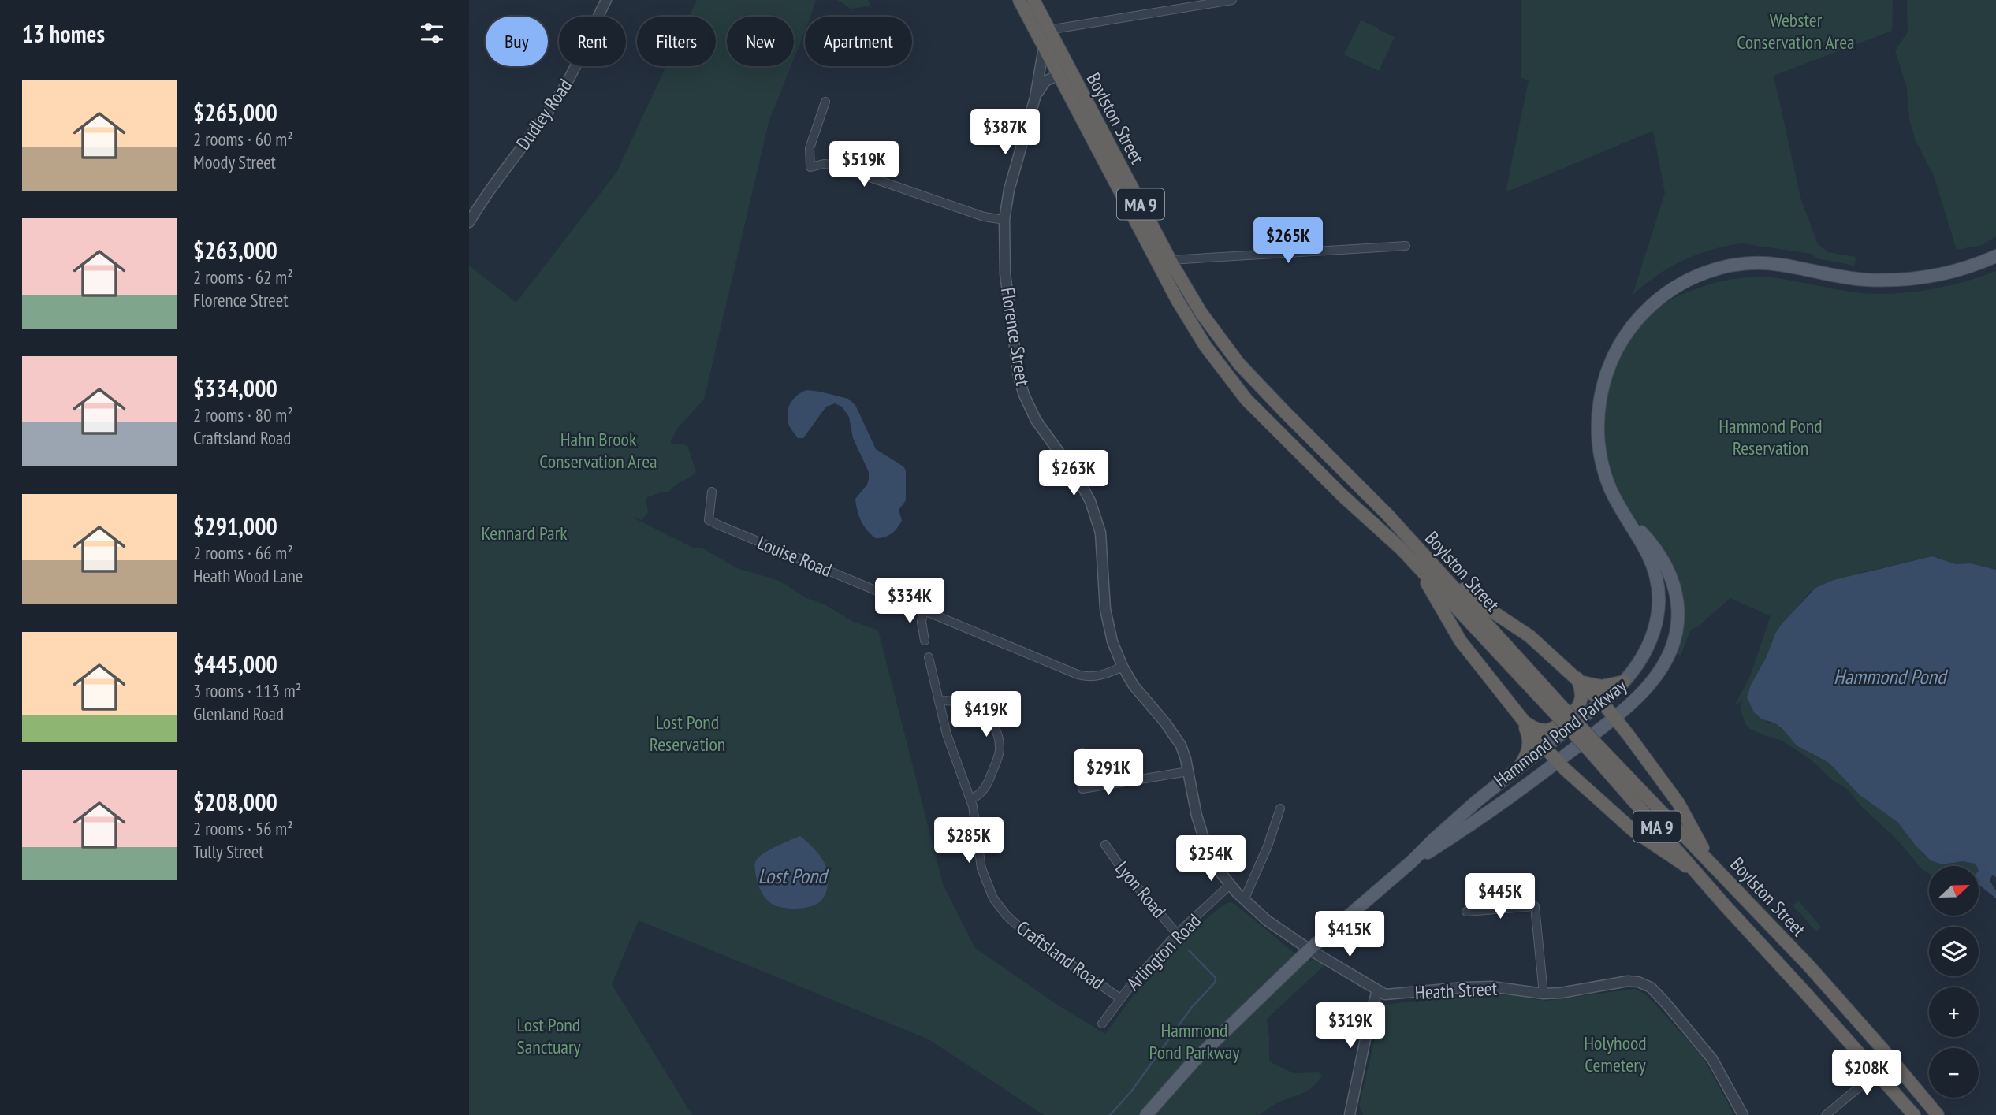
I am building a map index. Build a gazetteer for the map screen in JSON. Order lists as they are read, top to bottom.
{
  "streets": {
    "highway": ["Boylston Street", "MA 9"],
    "main road": ["Hammond Pond Parkway"],
    "street": [
      "Dudley Road",
      "Florence Street",
      "Louise Road",
      "Lyon Road",
      "Arlington Road",
      "Craftsland Road",
      "Heath Street"
    ]
  },
  "crossings": [
    ["Boylston Street", "Florence Street"],
    ["Florence Street", "Louise Road"],
    ["Florence Street", "Heath Street"],
    ["Hammond Pond Parkway", "Heath Street"],
    ["Lyon Road", "Arlington Road"],
    ["Arlington Road", "Craftsland Road"],
    ["Arlington Road", "Heath Street"]
  ],
  "water": ["Hammond Pond", "Lost Pond"],
  "parks": [
    "Webster Conservation Area",
    "Hammond Pond Reservation",
    "Hahn Brook Conservation Area",
    "Kennard Park",
    "Lost Pond Reservation",
    "Lost Pond Sanctuary",
    "Hammond Pond Parkway",
    "Holyhood Cemetery"
  ],
  "north": "right",
  "page": {
    "heading": "13 homes",
    "chip": [
      "Buy",
      "Rent",
      "Filters",
      "New",
      "Apartment"
    ],
    "list": [
      {
        "name": "$265,000",
        "note": "2 rooms · 60 m² · Moody Street"
      },
      {
        "name": "$263,000",
        "note": "2 rooms · 62 m² · Florence Street"
      },
      {
        "name": "$334,000",
        "note": "2 rooms · 80 m² · Craftsland Road"
      },
      {
        "name": "$291,000",
        "note": "2 rooms · 66 m² · Heath Wood Lane"
      },
      {
        "name": "$445,000",
        "note": "3 rooms · 113 m² · Glenland Road"
      },
      {
        "name": "$208,000",
        "note": "2 rooms · 56 m² · Tully Street"
      }
    ],
    "price": [
      "$387K",
      "$519K",
      "$265K",
      "$263K",
      "$334K",
      "$419K",
      "$291K",
      "$285K",
      "$254K",
      "$445K",
      "$415K",
      "$319K",
      "$208K"
    ],
    "map_buttons": ["+", "−"]
  }
}
